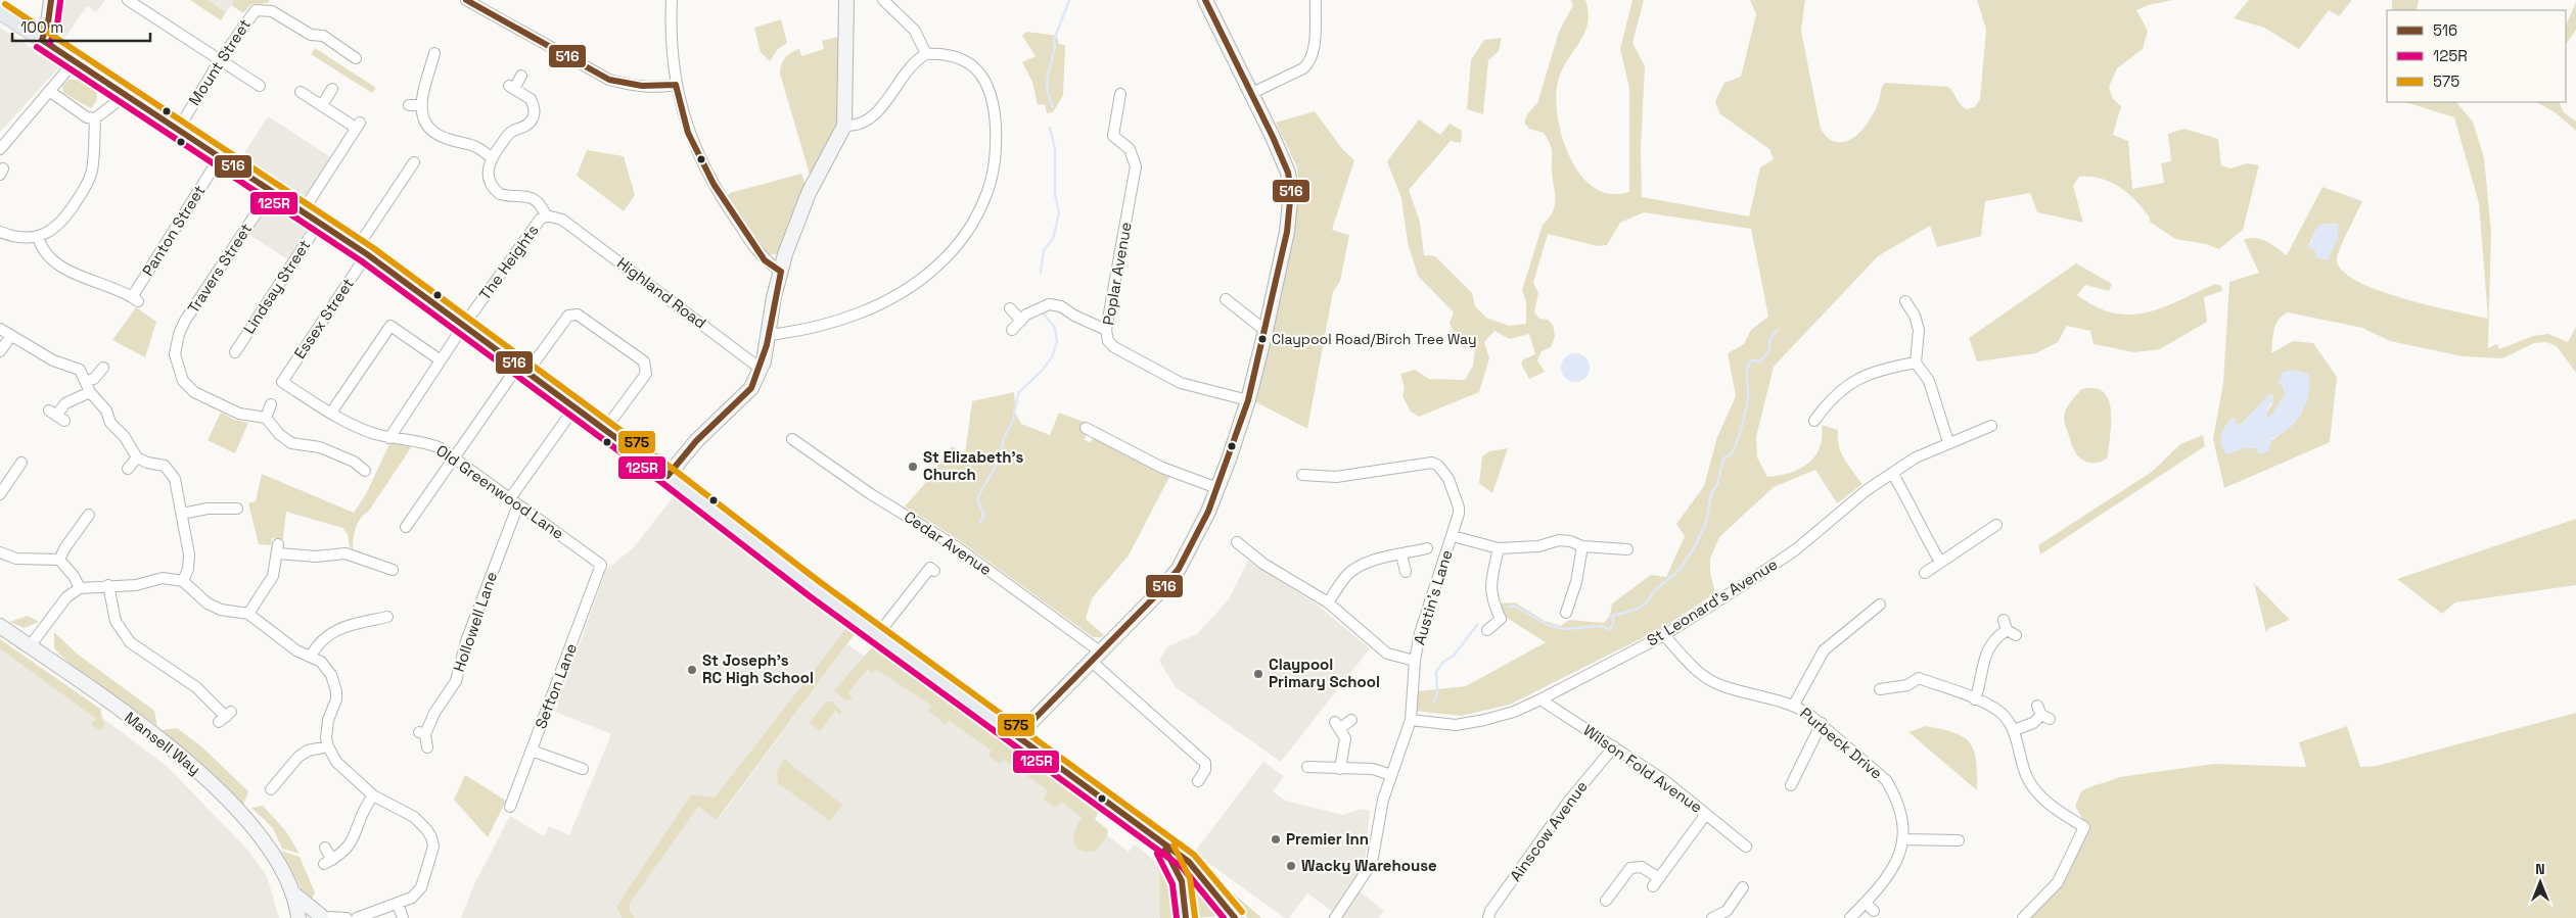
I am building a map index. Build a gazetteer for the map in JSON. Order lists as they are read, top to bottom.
{
  "streets": {
    "street": [
      "Mount Street",
      "Panton Street",
      "The Heights",
      "Travers Street",
      "Poplar Avenue",
      "Lindsay Street",
      "Highland Road",
      "Essex Street",
      "Old Greenwood Lane",
      "Cedar Avenue",
      "Austin's Lane",
      "St Leonard's Avenue",
      "Hollowell Lane",
      "Sefton Lane",
      "Mansell Way",
      "Purbeck Drive",
      "Wilson Fold Avenue",
      "Ainscow Avenue"
    ]
  },
  "crossings": [
    ["The Heights", "Highland Road"],
    ["The Heights", "Old Greenwood Lane"],
    ["Essex Street", "Old Greenwood Lane"],
    ["Old Greenwood Lane", "Hollowell Lane"],
    ["Old Greenwood Lane", "Sefton Lane"],
    ["Austin's Lane", "St Leonard's Avenue"],
    ["St Leonard's Avenue", "Purbeck Drive"],
    ["St Leonard's Avenue", "Wilson Fold Avenue"],
    ["Wilson Fold Avenue", "Ainscow Avenue"]
  ],
  "places": [
    "Claypool Road/Birch Tree Way",
    "St Elizabeth's Church",
    "St Joseph's RC High School",
    "Claypool Primary School",
    "Premier Inn",
    "Wacky Warehouse"
  ],
  "lines": ["transit line 516", "transit line 125R", "transit line 575"],
  "legend": ["516", "125R", "575"],
  "scale_bar": "100 m",
  "north": "top"
}
